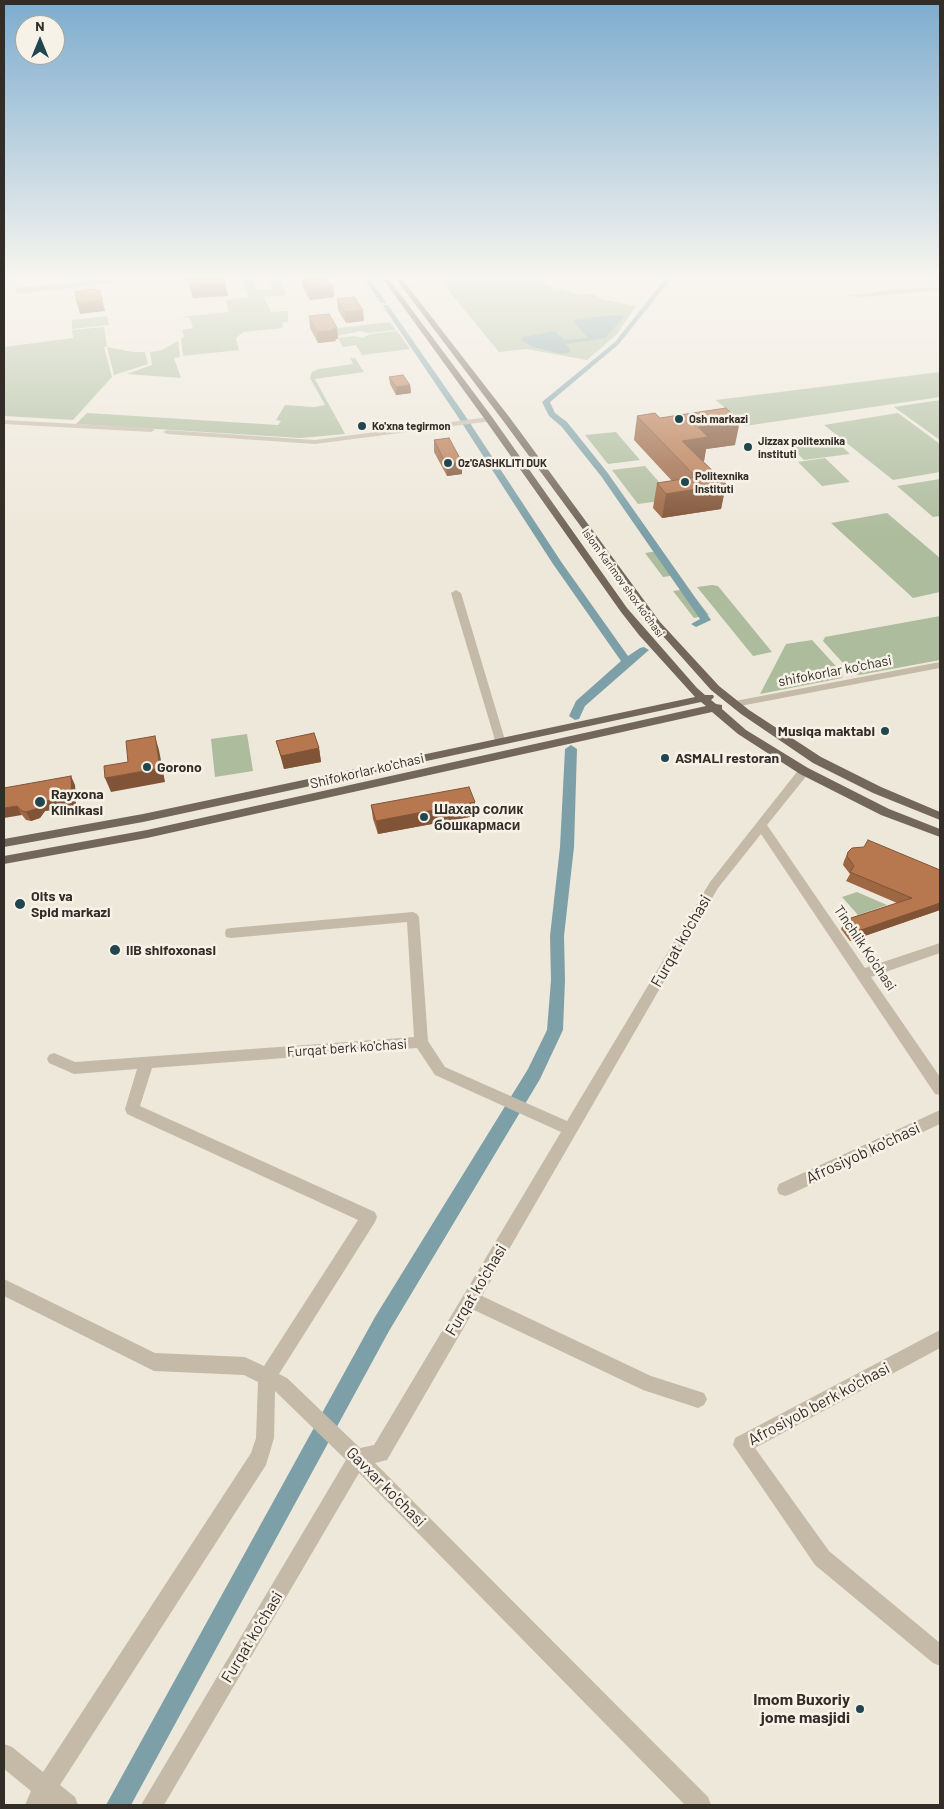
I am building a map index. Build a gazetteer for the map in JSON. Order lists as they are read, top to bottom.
{
  "streets": {
    "main road": ["Islom Karimov shox ko'chasi", "Shifokorlar ko'chasi"],
    "street": [
      "shifokorlar ko'chasi",
      "Furqat ko'chasi",
      "Tinchlik Ko'chasi",
      "Furqat berk ko'chasi",
      "Afrosiyob ko'chasi",
      "Afrosiyob berk ko'chasi",
      "Gavxar ko'chasi"
    ]
  },
  "crossings": [
    ["Islom Karimov shox ko'chasi", "shifokorlar ko'chasi"],
    ["Islom Karimov shox ko'chasi", "Shifokorlar ko'chasi"],
    ["Islom Karimov shox ko'chasi", "Furqat ko'chasi"],
    ["shifokorlar ko'chasi", "Shifokorlar ko'chasi"],
    ["Furqat ko'chasi", "Tinchlik Ko'chasi"],
    ["Furqat ko'chasi", "Gavxar ko'chasi"]
  ],
  "places": [
    "Osh markazi",
    "Ko'xna tegirmon",
    "Jizzax politexnika instituti",
    "Oz'GASHKLITI DUK",
    "Politexnika Instituti",
    "Musiqa maktabi",
    "ASMALI restoran",
    "Gorono",
    "Rayxona Klinikasi",
    "Шахар солик бошкармаси",
    "Oits va Spid markazi",
    "IIB shifoxonasi",
    "Imom Buxoriy jome masjidi"
  ],
  "north": "top"
}
